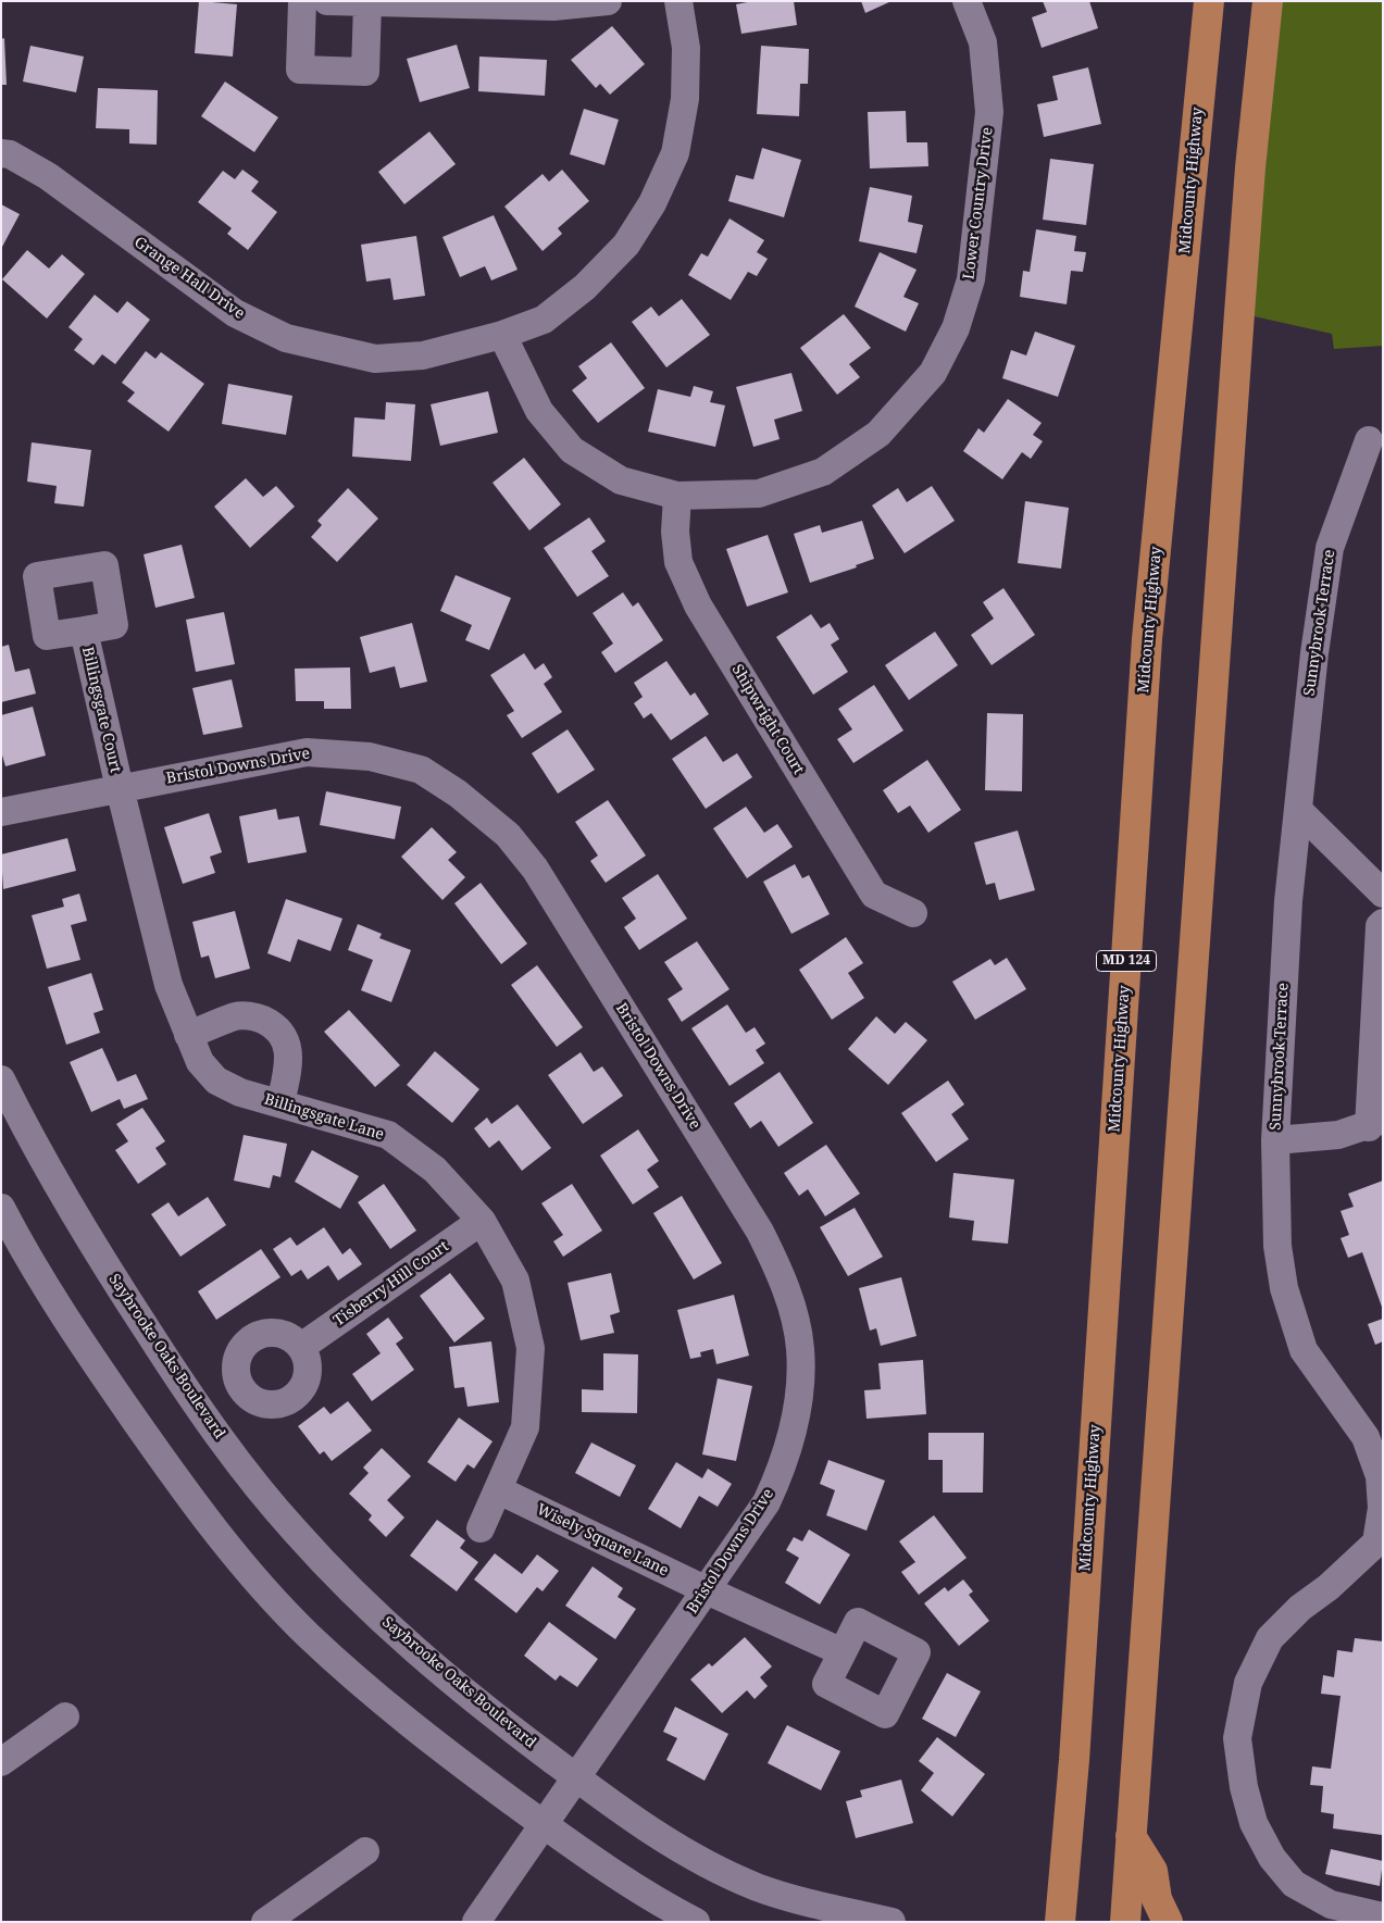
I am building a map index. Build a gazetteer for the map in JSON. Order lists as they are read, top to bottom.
{
  "streets": {
    "main road": ["Midcounty Highway", "MD 124"],
    "street": [
      "Lower Country Drive",
      "Grange Hall Drive",
      "Sunnybrook Terrace",
      "Billingsgate Court",
      "Shipwright Court",
      "Bristol Downs Drive",
      "Billingsgate Lane",
      "Tisberry Hill Court",
      "Saybrooke Oaks Boulevard",
      "Wisely Square Lane"
    ]
  },
  "crossings": [
    ["Lower Country Drive", "Grange Hall Drive"],
    ["Lower Country Drive", "Shipwright Court"],
    ["Billingsgate Court", "Bristol Downs Drive"],
    ["Billingsgate Court", "Billingsgate Lane"],
    ["Bristol Downs Drive", "Billingsgate Lane"],
    ["Bristol Downs Drive", "Saybrooke Oaks Boulevard"],
    ["Bristol Downs Drive", "Wisely Square Lane"],
    ["Billingsgate Lane", "Tisberry Hill Court"],
    ["Billingsgate Lane", "Wisely Square Lane"]
  ]
}
